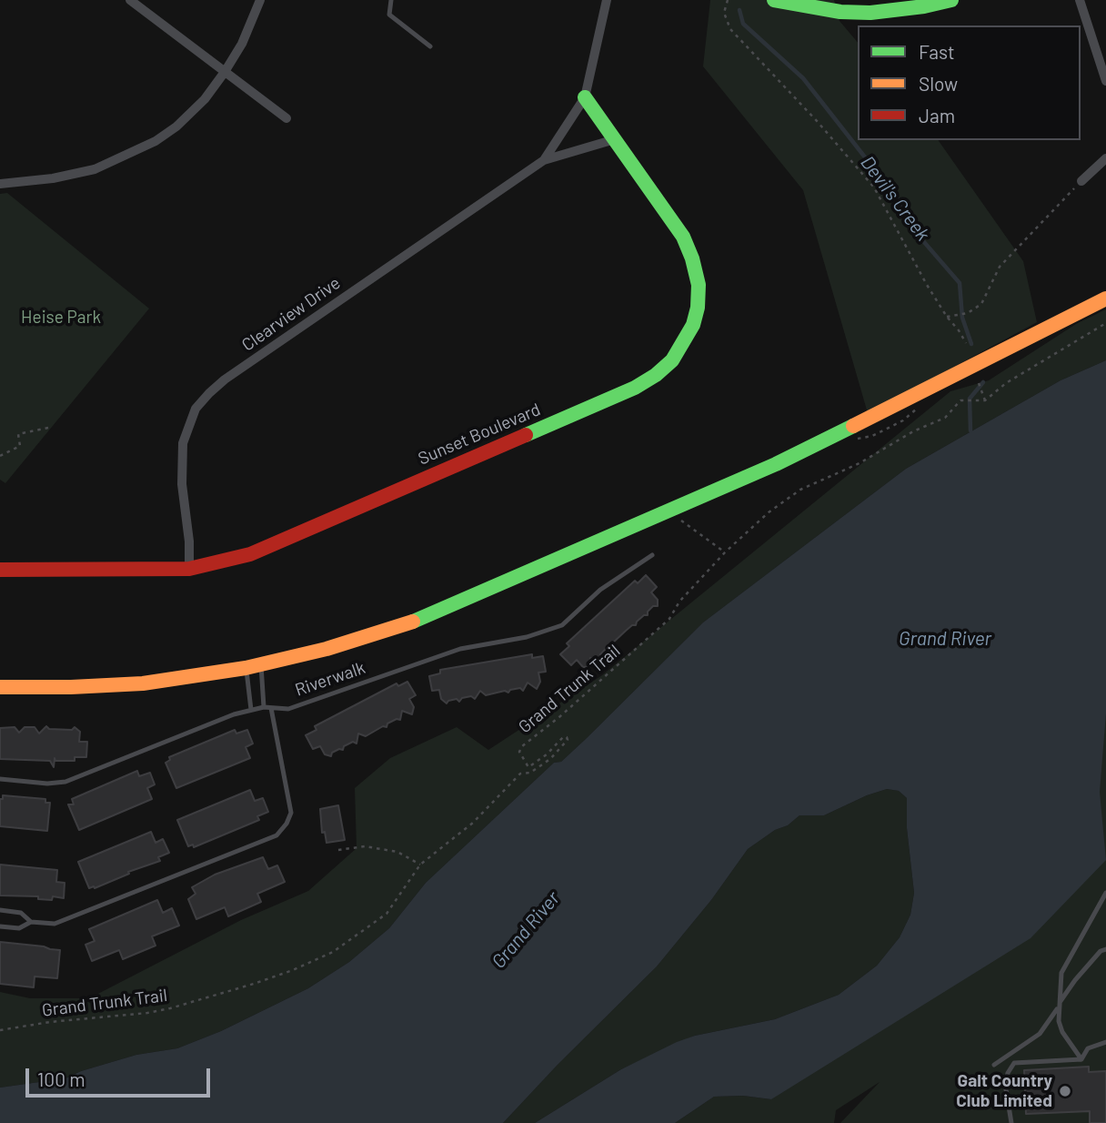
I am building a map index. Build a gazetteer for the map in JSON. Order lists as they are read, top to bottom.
{
  "streets": {
    "street": ["Clearview Drive", "Sunset Boulevard"],
    "lane": ["Riverwalk"],
    "path": ["Grand Trunk Trail"]
  },
  "crossings": [
    ["Clearview Drive", "Sunset Boulevard"]
  ],
  "water": ["Devil's Creek", "Grand River"],
  "parks": ["Heise Park"],
  "places": ["Galt Country Club Limited"],
  "legend": ["Fast", "Slow", "Jam"],
  "scale_bar": "100 m"
}
